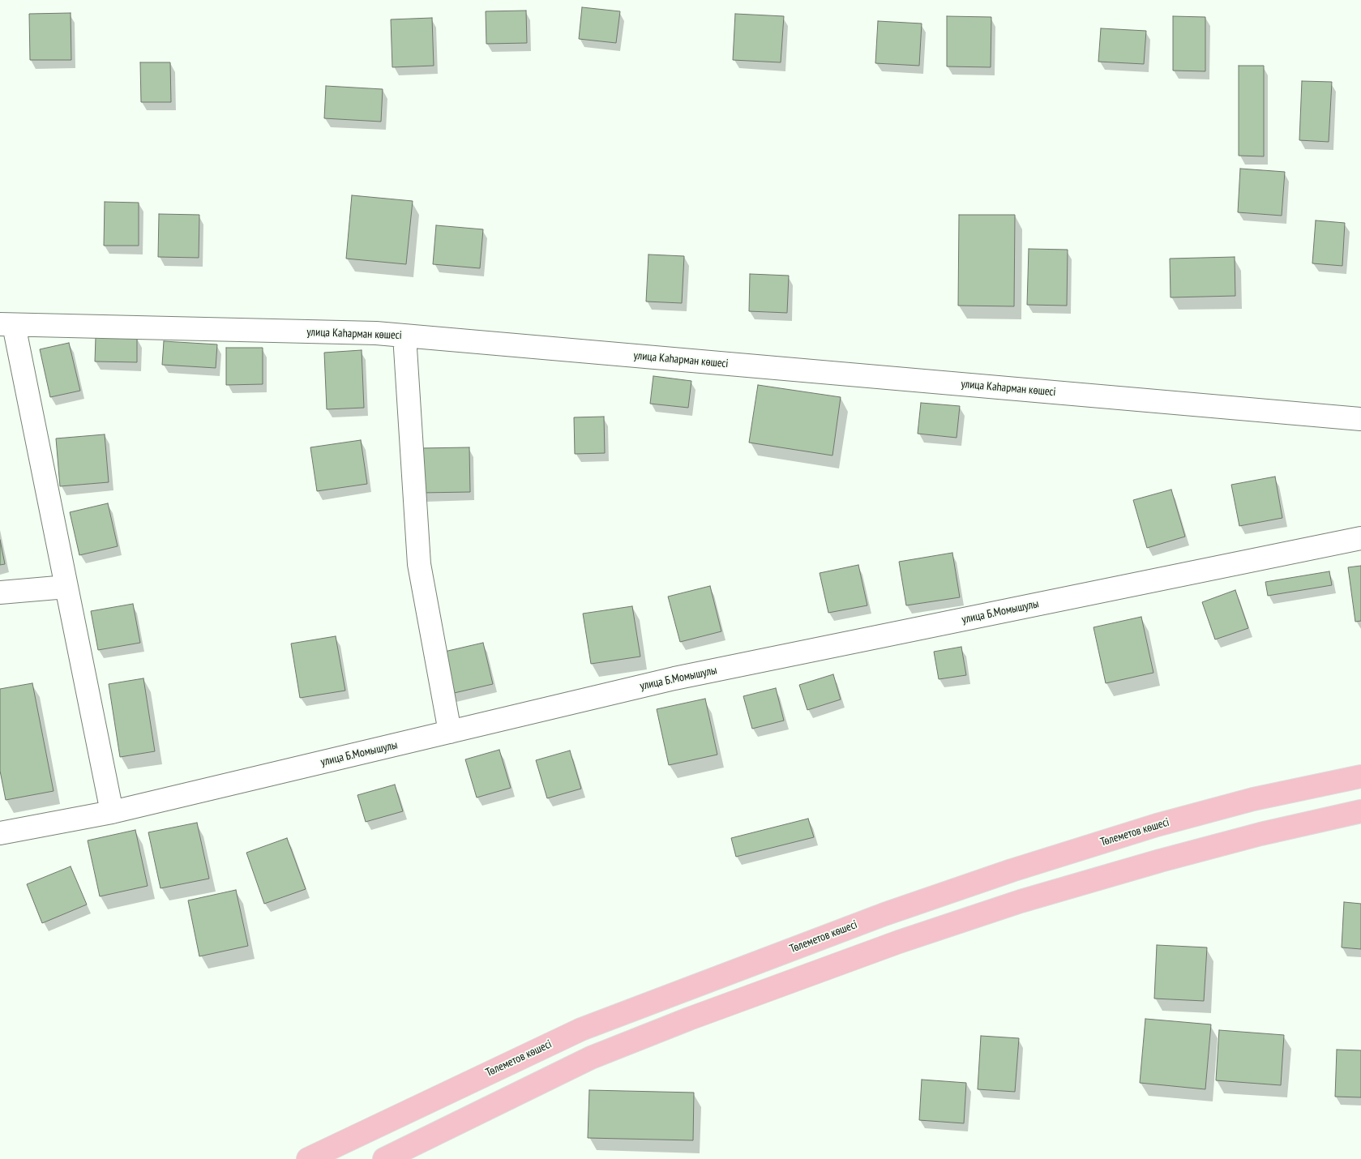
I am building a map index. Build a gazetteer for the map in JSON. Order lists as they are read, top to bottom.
{
  "streets": {
    "main road": ["Төлеметов көшесі"],
    "street": ["улица Каһарман көшесі", "улица Б.Момышулы"]
  }
}
